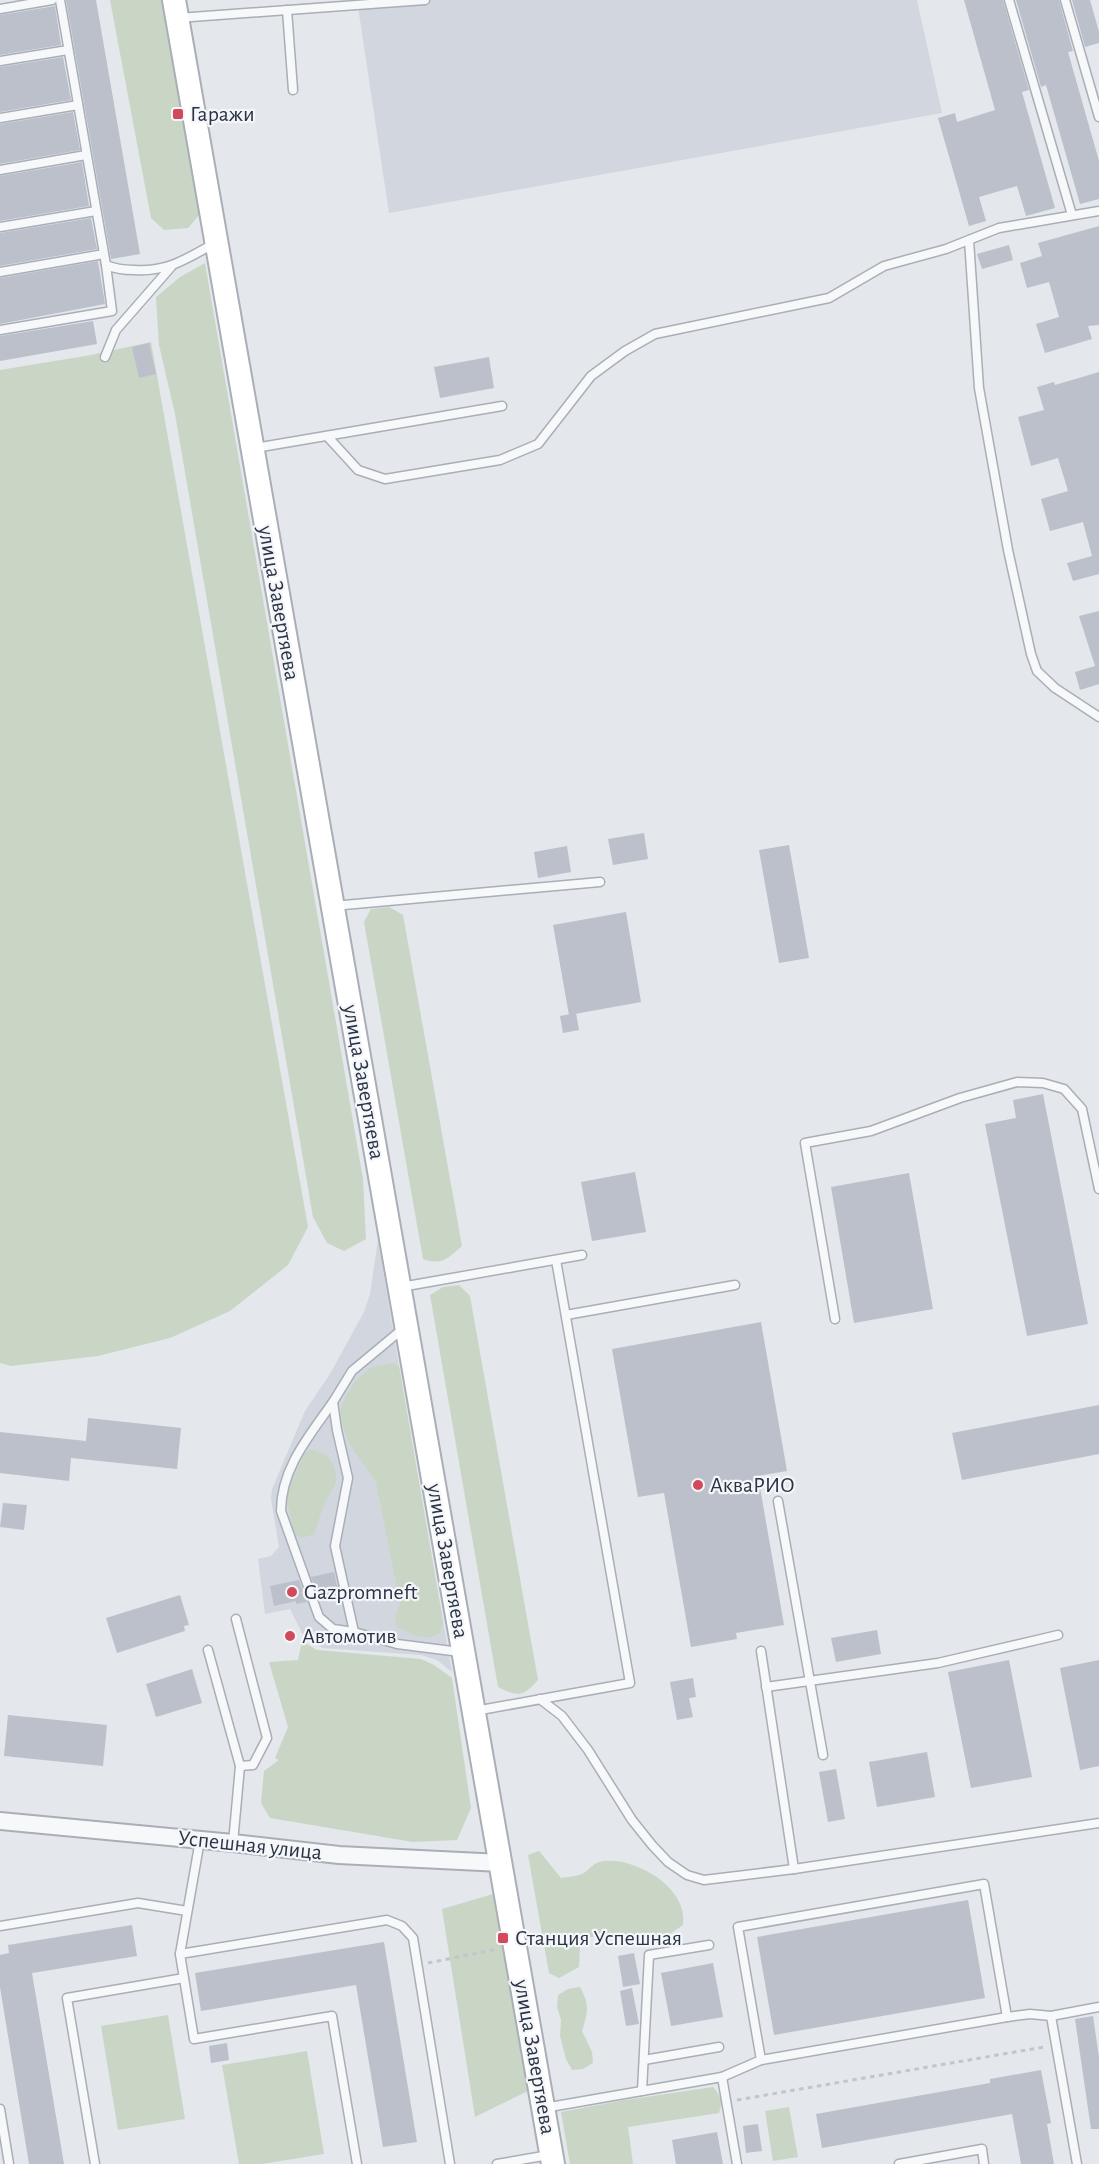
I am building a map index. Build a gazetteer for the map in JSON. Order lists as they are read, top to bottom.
{
  "streets": {
    "main road": ["улица Завертяева"],
    "street": ["Успешная улица"]
  },
  "crossings": [
    ["улица Завертяева", "Успешная улица"]
  ],
  "places": {
    "transit": ["Гаражи", "Станция Успешная"],
    "other": ["АкваРИО", "Gazpromneft", "Автомотив"]
  }
}
